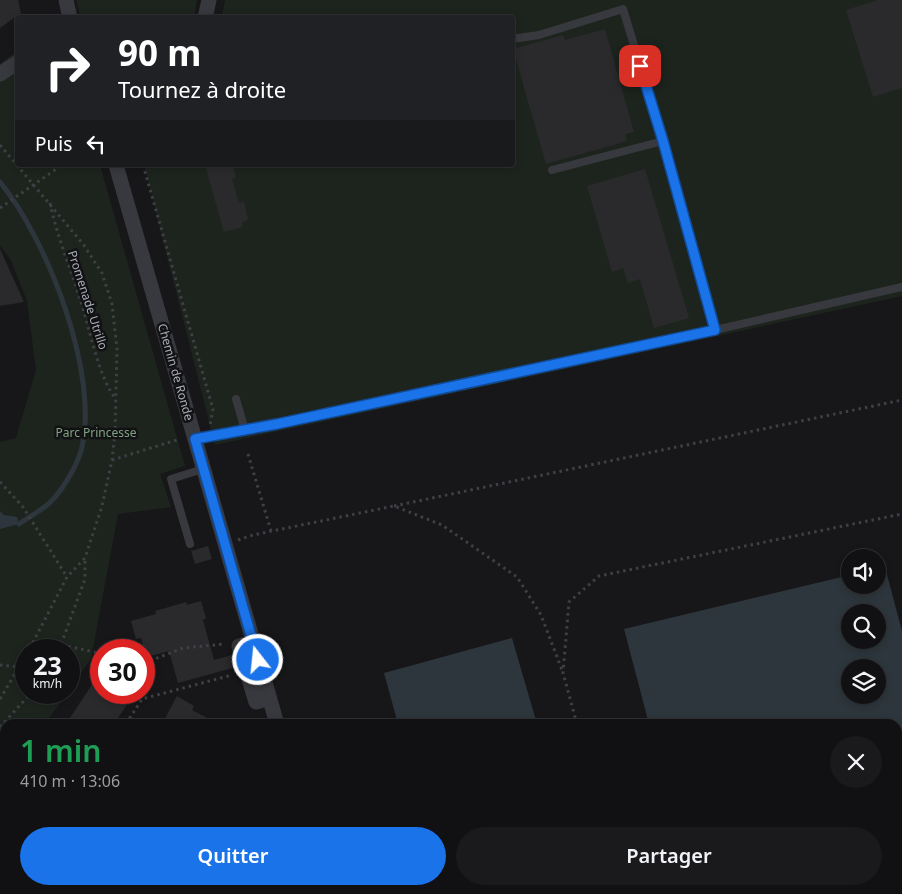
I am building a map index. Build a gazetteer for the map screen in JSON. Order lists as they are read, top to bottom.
{
  "streets": {
    "street": ["Chemin de Ronde"],
    "path": ["Promenade Utrillo"]
  },
  "parks": ["Parc Princesse"],
  "page": {
    "turn": ["90 m", "Tournez à droite"],
    "then": "Puis",
    "speed": "23 km/h",
    "limit": "30",
    "heading": ["1 min", "410 m · 13:06"],
    "buttons": ["Quitter", "Partager"]
  }
}
